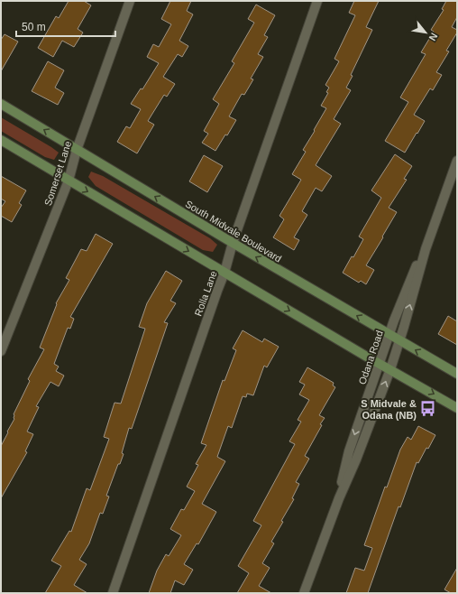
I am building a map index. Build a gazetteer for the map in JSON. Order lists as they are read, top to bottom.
{
  "streets": {
    "main road": ["South Midvale Boulevard"],
    "street": ["Somerset Lane", "Rolla Lane", "Odana Road"]
  },
  "crossings": [
    ["Somerset Lane", "South Midvale Boulevard"],
    ["South Midvale Boulevard", "Rolla Lane"],
    ["South Midvale Boulevard", "Odana Road"]
  ],
  "places": {
    "bus stop": ["S Midvale & Odana (NB)"]
  },
  "scale_bar": "50 m",
  "north": "bottom right"
}
